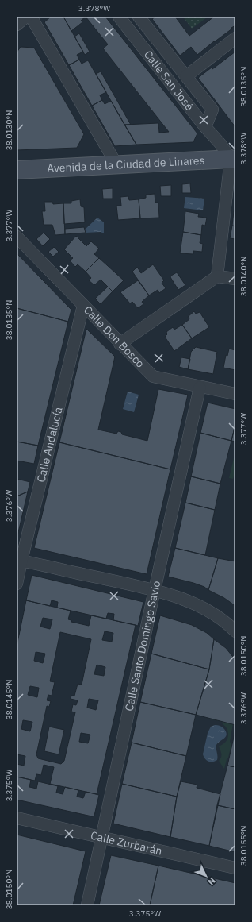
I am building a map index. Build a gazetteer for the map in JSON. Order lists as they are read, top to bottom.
{
  "streets": {
    "main road": ["Avenida de la Ciudad de Linares"],
    "street": [
      "Calle San José",
      "Calle Don Bosco",
      "Calle Andalucía",
      "Calle Santo Domingo Savio",
      "Calle Zurbarán"
    ]
  },
  "crossings": [
    ["Calle San José", "Avenida de la Ciudad de Linares"],
    ["Calle Don Bosco", "Calle Andalucía"],
    ["Calle Don Bosco", "Calle Santo Domingo Savio"],
    ["Calle Santo Domingo Savio", "Calle Zurbarán"]
  ],
  "north": "bottom right",
  "coordinates": [
    "3.378°W",
    "38.0135°N",
    "38.0130°N",
    "3.377°W",
    "38.0140°N",
    "3.376°W",
    "38.0150°N",
    "38.0145°N",
    "3.375°W",
    "38.0155°N"
  ]
}
